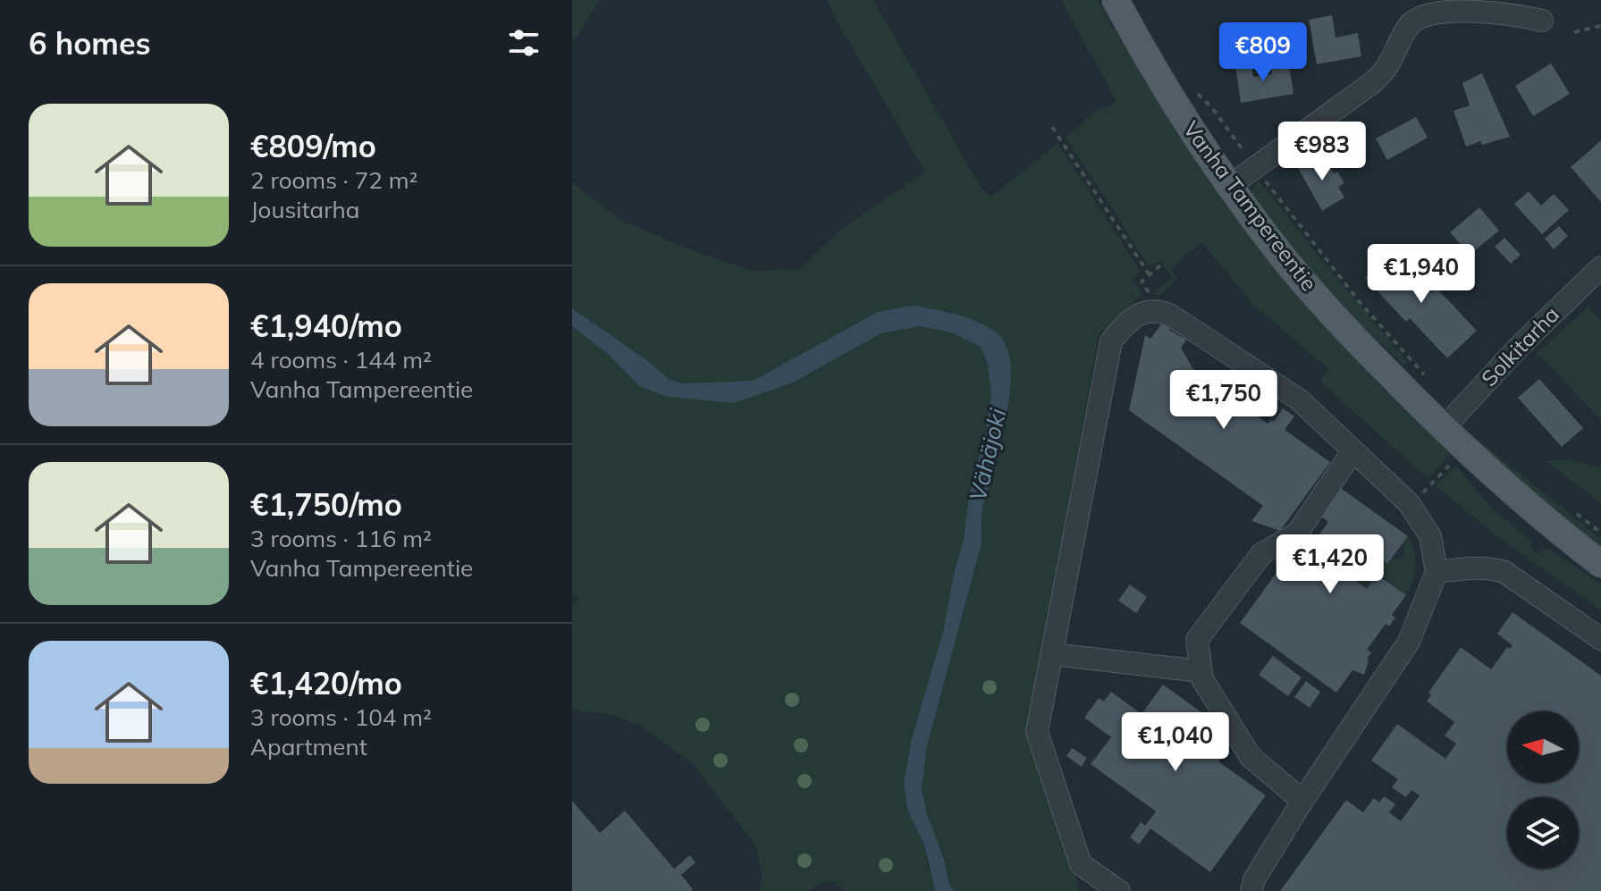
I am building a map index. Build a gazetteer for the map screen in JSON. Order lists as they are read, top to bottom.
{
  "streets": {
    "main road": ["Vanha Tampereentie"],
    "street": ["Solkitarha"]
  },
  "crossings": [
    ["Vanha Tampereentie", "Solkitarha"]
  ],
  "water": ["Vähäjoki"],
  "north": "left",
  "page": {
    "heading": "6 homes",
    "price": [
      "€809",
      "€983",
      "€1,940",
      "€1,750",
      "€1,420",
      "€1,040"
    ],
    "list": [
      {
        "name": "€809/mo",
        "note": "2 rooms · 72 m² · Jousitarha"
      },
      {
        "name": "€1,940/mo",
        "note": "4 rooms · 144 m² · Vanha Tampereentie"
      },
      {
        "name": "€1,750/mo",
        "note": "3 rooms · 116 m² · Vanha Tampereentie"
      },
      {
        "name": "€1,420/mo",
        "note": "3 rooms · 104 m² · Apartment"
      }
    ]
  }
}
